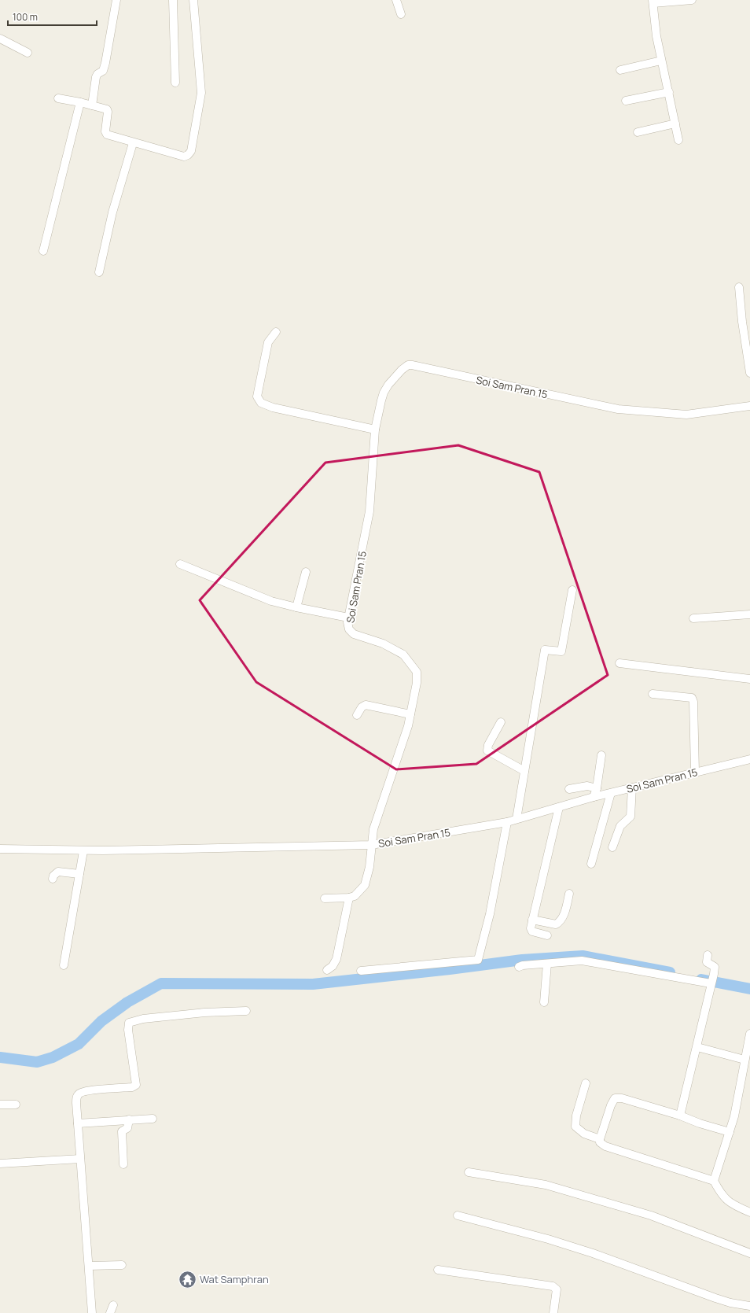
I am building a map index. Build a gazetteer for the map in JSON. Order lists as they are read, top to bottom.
{
  "streets": {
    "street": ["Soi Sam Pran 15"]
  },
  "places": {
    "temple": ["Wat Samphran"]
  },
  "scale_bar": "100 m"
}
